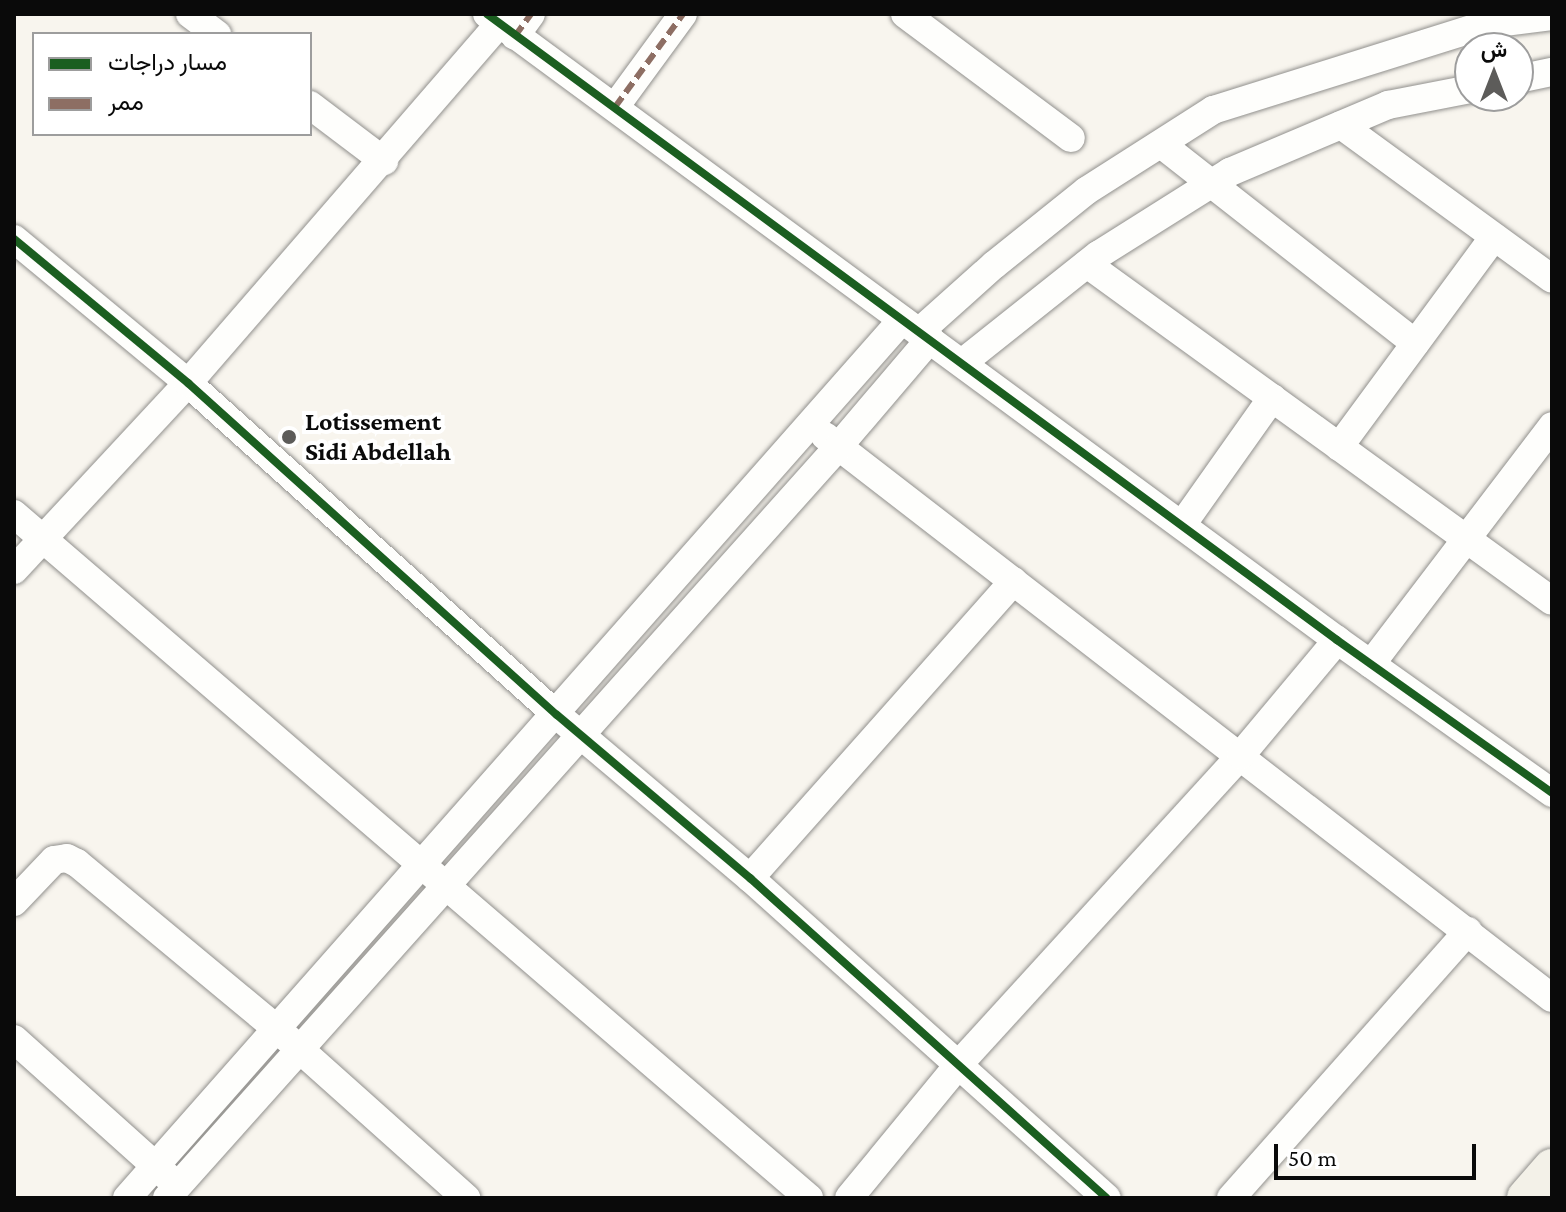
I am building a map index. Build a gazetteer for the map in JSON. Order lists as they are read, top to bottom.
{
  "places": ["Lotissement Sidi Abdellah"],
  "legend": ["مسار دراجات", "ممر"],
  "scale_bar": "50 m",
  "north": "top"
}
